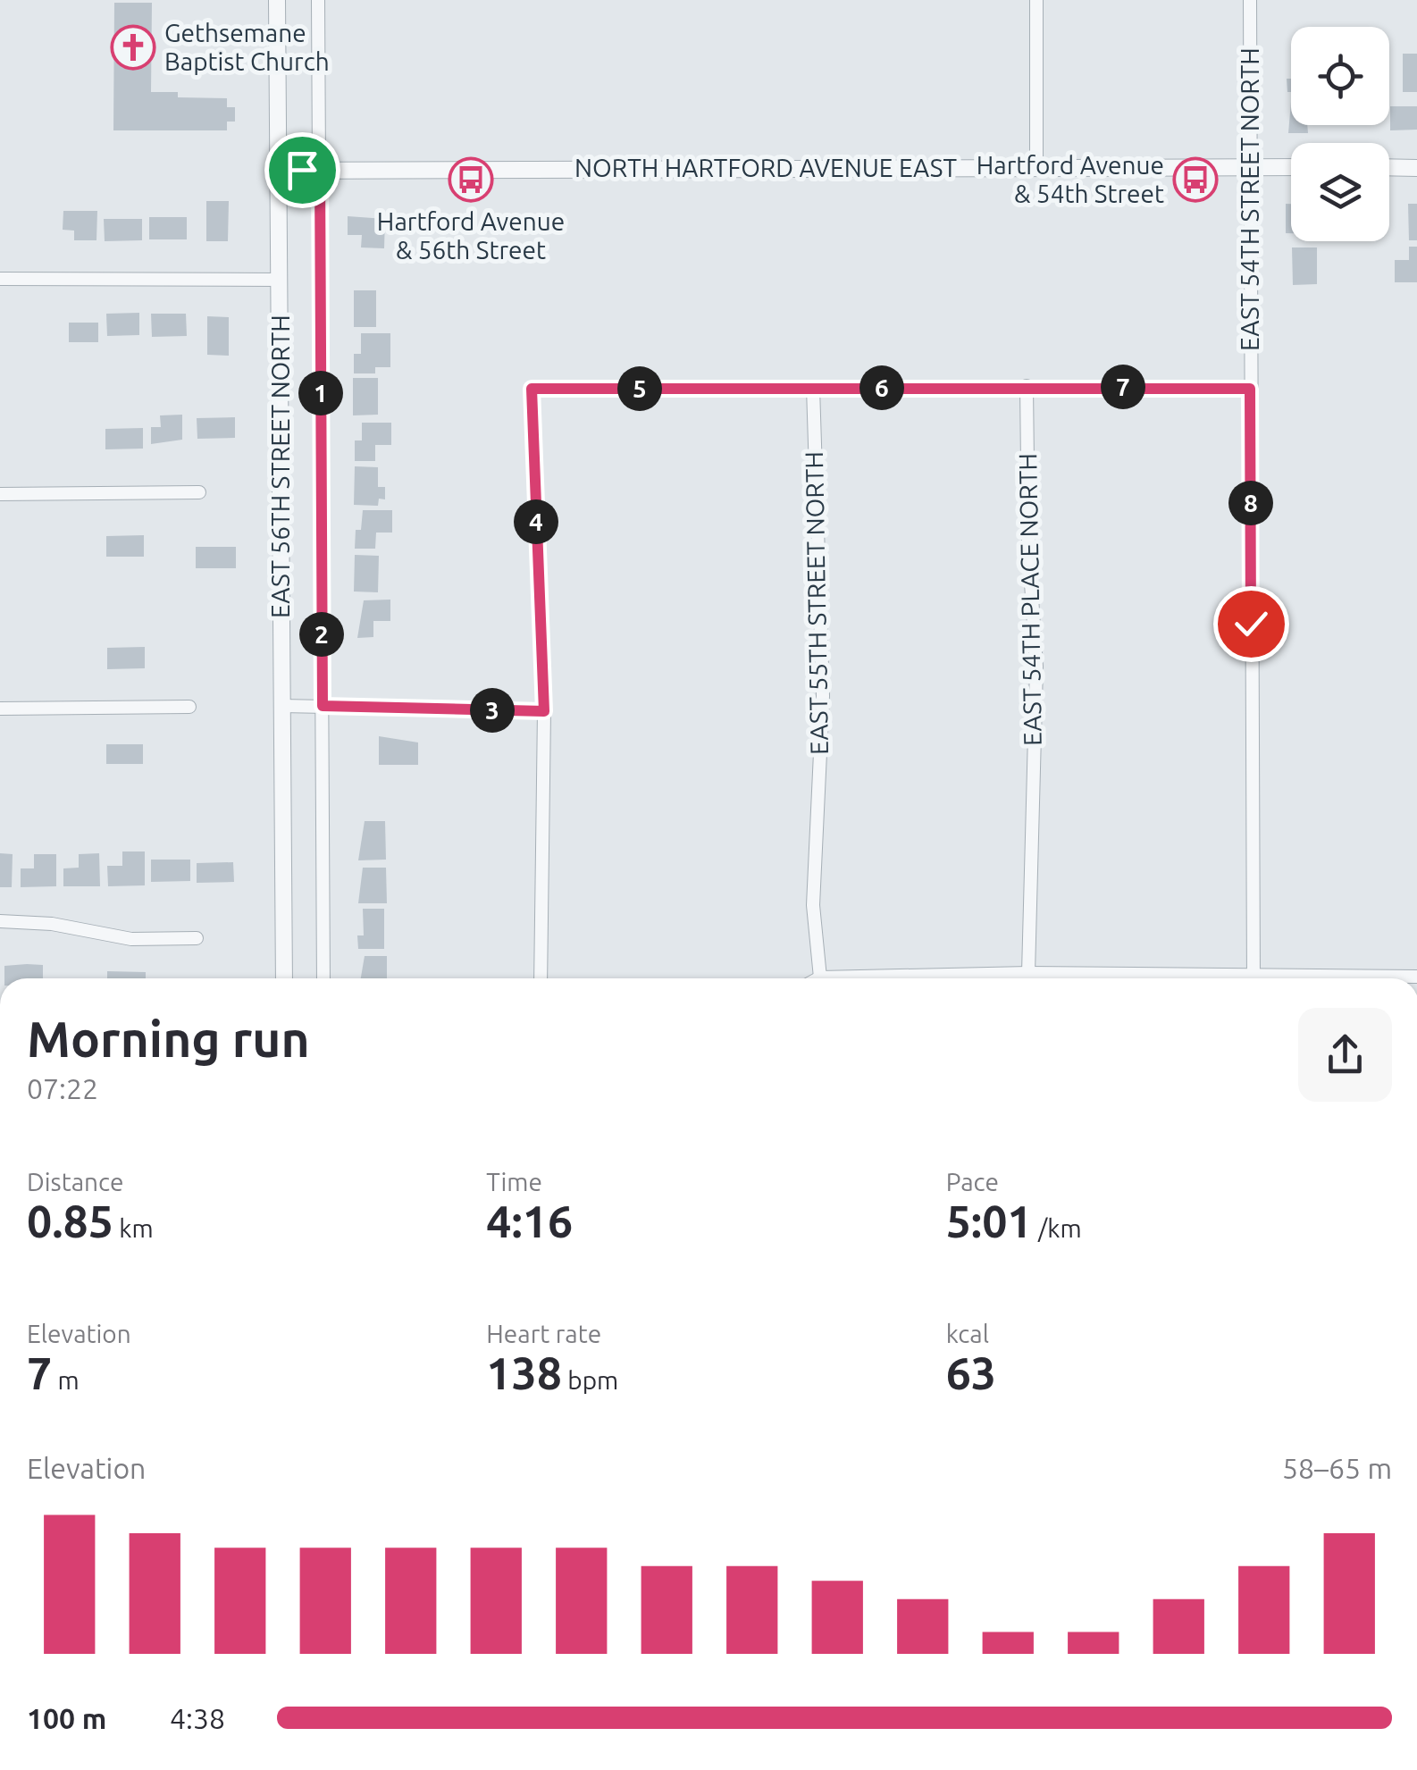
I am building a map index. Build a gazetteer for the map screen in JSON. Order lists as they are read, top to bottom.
{
  "streets": {
    "street": [
      "NORTH HARTFORD AVENUE EAST",
      "EAST 54TH STREET NORTH",
      "EAST 56TH STREET NORTH",
      "EAST 54TH PLACE NORTH",
      "EAST 55TH STREET NORTH"
    ]
  },
  "crossings": [
    ["NORTH HARTFORD AVENUE EAST", "EAST 54TH STREET NORTH"],
    ["NORTH HARTFORD AVENUE EAST", "EAST 56TH STREET NORTH"]
  ],
  "places": {
    "church": ["Gethsemane Baptist Church"],
    "bus stop": ["Hartford Avenue & 56th Street", "Hartford Avenue & 54th Street"]
  },
  "page": {
    "pins": [
      "7",
      "6",
      "5",
      "1",
      "8",
      "4",
      "2",
      "3"
    ],
    "heading": ["Morning run", "07:22"],
    "stats": [
      ["Distance", "0.85 km"],
      ["Time", "4:16"],
      ["Pace", "5:01 /km"],
      ["Elevation", "7 m"],
      ["Heart rate", "138 bpm"],
      ["kcal", "63"]
    ],
    "chart": ["Elevation", "58–65 m"],
    "list": [
      {
        "name": "100 m",
        "note": "4:38"
      }
    ]
  }
}
